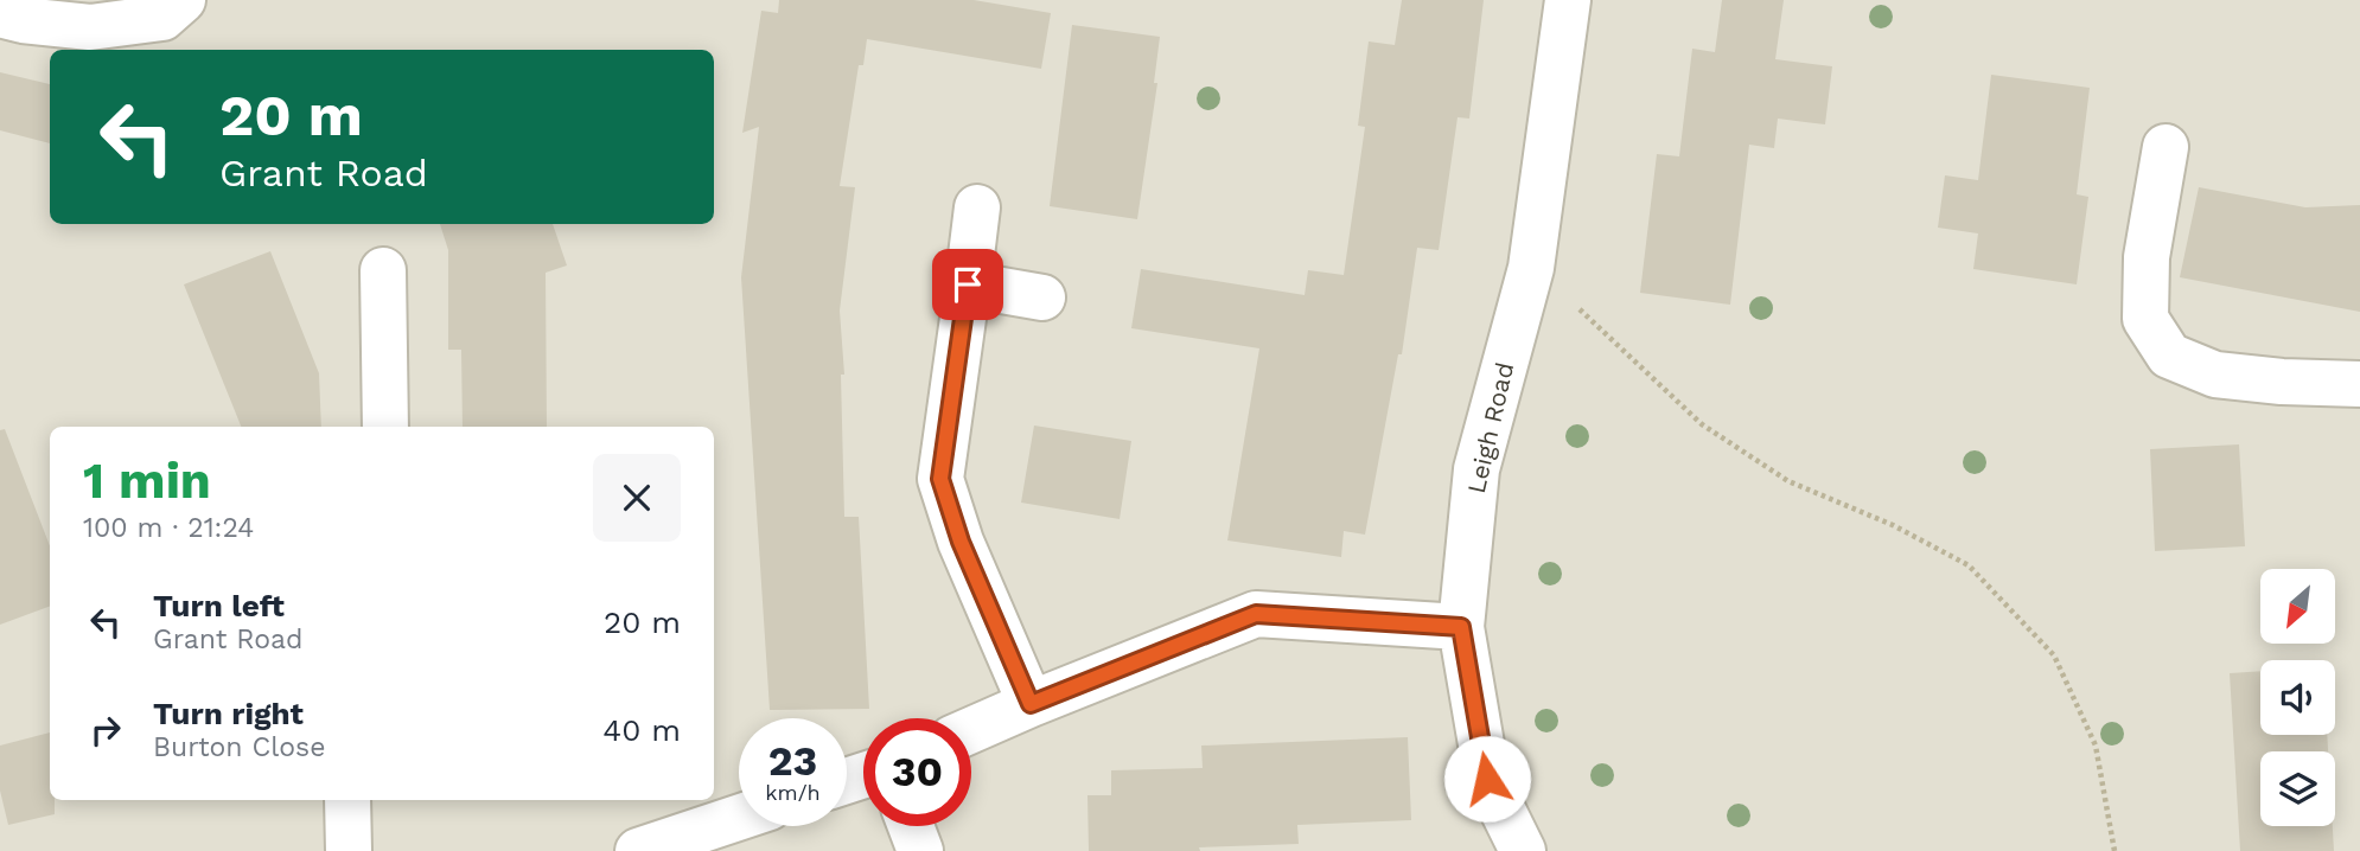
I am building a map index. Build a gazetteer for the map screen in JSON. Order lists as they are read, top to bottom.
{
  "streets": {
    "street": ["Leigh Road"]
  },
  "north": "bottom left",
  "page": {
    "turn": ["20 m", "Grant Road"],
    "heading": ["1 min", "100 m · 21:24"],
    "list": [
      {
        "name": "Turn left",
        "note": "Grant Road",
        "value": "20 m"
      },
      {
        "name": "Turn right",
        "note": "Burton Close",
        "value": "40 m"
      }
    ],
    "speed": "23 km/h",
    "limit": "30"
  }
}
